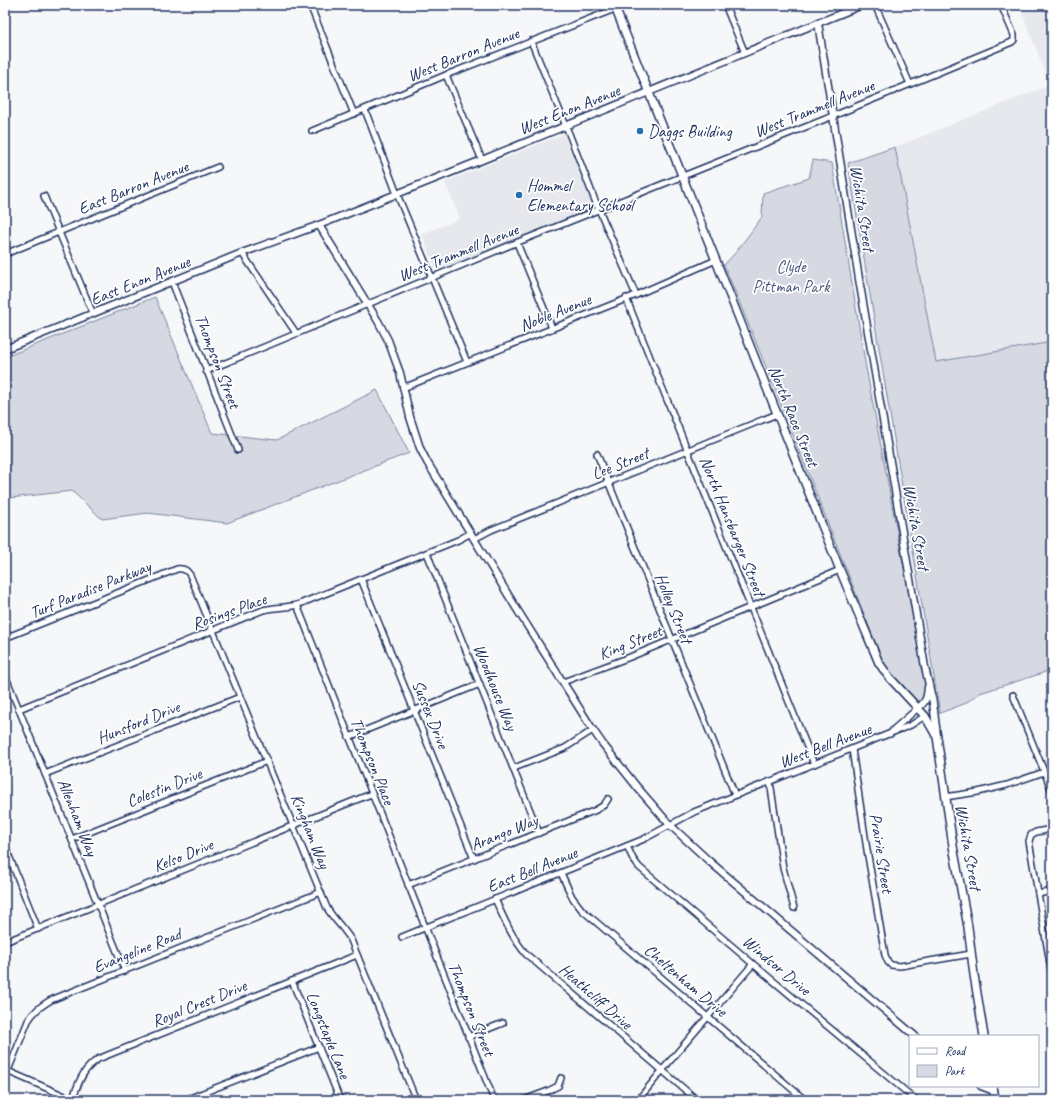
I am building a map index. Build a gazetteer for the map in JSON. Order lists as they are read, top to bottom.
{
  "streets": {
    "main road": ["Wichita Street", "North Race Street"],
    "street": [
      "West Barron Avenue",
      "West Trammell Avenue",
      "West Enon Avenue",
      "East Barron Avenue",
      "East Enon Avenue",
      "Noble Avenue",
      "Thompson Street",
      "Lee Street",
      "North Hansbarger Street",
      "Turf Paradise Parkway",
      "Holley Street",
      "Rosings Place",
      "King Street",
      "Woodhouse Way",
      "Sussex Drive",
      "Hunsford Drive",
      "West Bell Avenue",
      "Thompson Place",
      "Colestin Drive",
      "Allenham Way",
      "Kingham Way",
      "Arango Way",
      "Prairie Street",
      "Kelso Drive",
      "East Bell Avenue",
      "Evangeline Road",
      "Windsor Drive",
      "Cheltenham Drive",
      "Heathcliff Drive",
      "Royal Crest Drive",
      "Longstaple Lane"
    ]
  },
  "crossings": [
    ["West Barron Avenue", "North Race Street"],
    ["West Trammell Avenue", "Wichita Street"],
    ["West Trammell Avenue", "Thompson Street"],
    ["West Trammell Avenue", "North Race Street"],
    ["West Enon Avenue", "Wichita Street"],
    ["West Enon Avenue", "East Enon Avenue"],
    ["West Enon Avenue", "North Race Street"],
    ["Wichita Street", "North Race Street"],
    ["Wichita Street", "Prairie Street"],
    ["East Enon Avenue", "Thompson Street"],
    ["Noble Avenue", "North Race Street"],
    ["Noble Avenue", "North Hansbarger Street"],
    ["Thompson Street", "Thompson Place"],
    ["Thompson Street", "East Bell Avenue"],
    ["North Race Street", "Lee Street"],
    ["North Race Street", "King Street"],
    ["North Race Street", "West Bell Avenue"],
    ["Lee Street", "North Hansbarger Street"],
    ["Lee Street", "Holley Street"],
    ["Lee Street", "Rosings Place"],
    ["North Hansbarger Street", "King Street"],
    ["North Hansbarger Street", "West Bell Avenue"],
    ["Turf Paradise Parkway", "Kingham Way"],
    ["Holley Street", "King Street"],
    ["Holley Street", "West Bell Avenue"],
    ["Holley Street", "East Bell Avenue"],
    ["Rosings Place", "Woodhouse Way"],
    ["Rosings Place", "Sussex Drive"],
    ["Rosings Place", "Thompson Place"],
    ["Rosings Place", "Allenham Way"],
    ["Rosings Place", "Kingham Way"],
    ["Woodhouse Way", "Arango Way"],
    ["Sussex Drive", "Arango Way"],
    ["Hunsford Drive", "Allenham Way"],
    ["Hunsford Drive", "Kingham Way"],
    ["West Bell Avenue", "Prairie Street"],
    ["West Bell Avenue", "East Bell Avenue"],
    ["Thompson Place", "Arango Way"],
    ["Thompson Place", "Kelso Drive"],
    ["Thompson Place", "East Bell Avenue"],
    ["Colestin Drive", "Allenham Way"],
    ["Colestin Drive", "Kingham Way"],
    ["Allenham Way", "Kelso Drive"],
    ["Allenham Way", "Evangeline Road"],
    ["Kingham Way", "Kelso Drive"],
    ["Kingham Way", "Evangeline Road"],
    ["Kingham Way", "Royal Crest Drive"],
    ["East Bell Avenue", "Windsor Drive"],
    ["East Bell Avenue", "Cheltenham Drive"],
    ["East Bell Avenue", "Heathcliff Drive"],
    ["Royal Crest Drive", "Longstaple Lane"]
  ],
  "parks": ["Clyde Pittman Park"],
  "places": ["Daggs Building", "Hommel Elementary School"],
  "legend": ["Road", "Park"]
}
